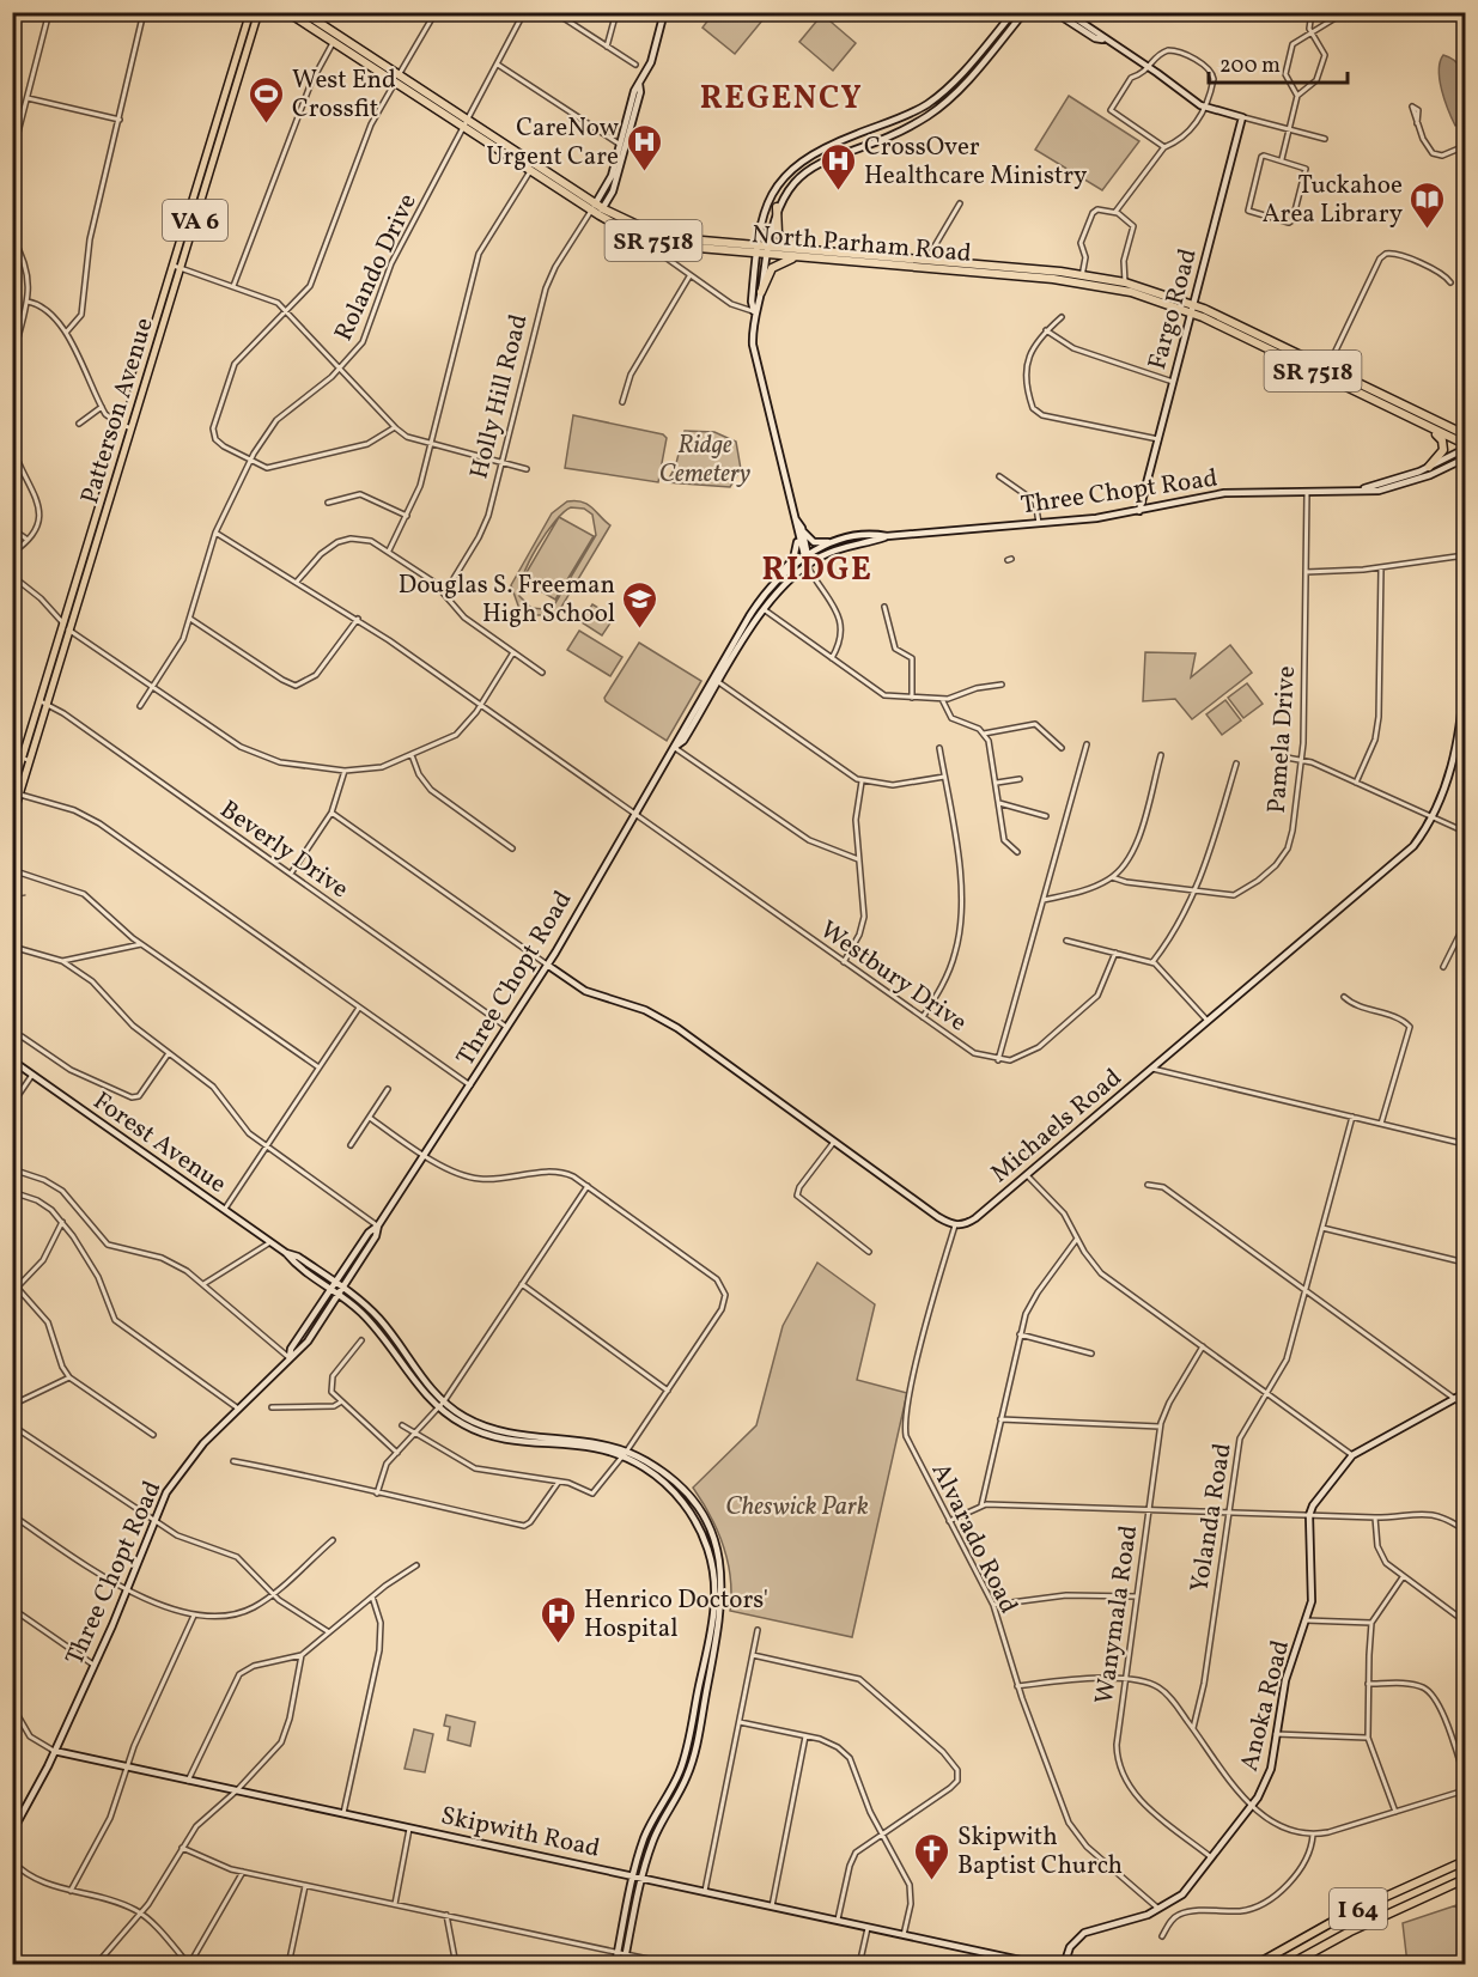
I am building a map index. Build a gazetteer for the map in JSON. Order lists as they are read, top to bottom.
{
  "streets": {
    "highway": ["SR 7518", "North Parham Road", "I 64"],
    "main road": [
      "VA 6",
      "Fargo Road",
      "Holly Hill Road",
      "Patterson Avenue",
      "Three Chopt Road",
      "Michaels Road",
      "Forest Avenue",
      "Anoka Road",
      "Skipwith Road"
    ],
    "street": [
      "Rolando Drive",
      "Pamela Drive",
      "Beverly Drive",
      "Westbury Drive",
      "Yolanda Road",
      "Alvarado Road",
      "Wanymala Road"
    ]
  },
  "crossings": [
    ["North Parham Road", "Rolando Drive"],
    ["North Parham Road", "Fargo Road"],
    ["North Parham Road", "Holly Hill Road"],
    ["North Parham Road", "Three Chopt Road"],
    ["Rolando Drive", "Westbury Drive"],
    ["Fargo Road", "Three Chopt Road"],
    ["Patterson Avenue", "Beverly Drive"],
    ["Three Chopt Road", "Pamela Drive"],
    ["Three Chopt Road", "Beverly Drive"],
    ["Three Chopt Road", "Westbury Drive"],
    ["Three Chopt Road", "Forest Avenue"],
    ["Three Chopt Road", "Skipwith Road"],
    ["Michaels Road", "Alvarado Road"],
    ["Forest Avenue", "Skipwith Road"],
    ["Alvarado Road", "Anoka Road"],
    ["Wanymala Road", "Anoka Road"]
  ],
  "districts": ["REGENCY", "RIDGE"],
  "parks": ["Ridge Cemetery", "Cheswick Park"],
  "places": {
    "sports": ["West End Crossfit"],
    "hospital": ["CareNow Urgent Care", "CrossOver Healthcare Ministry", "Henrico Doctors' Hospital"],
    "library": ["Tuckahoe Area Library"],
    "school or university": ["Douglas S. Freeman High School"],
    "church": ["Skipwith Baptist Church"]
  },
  "scale_bar": "200 m"
}
